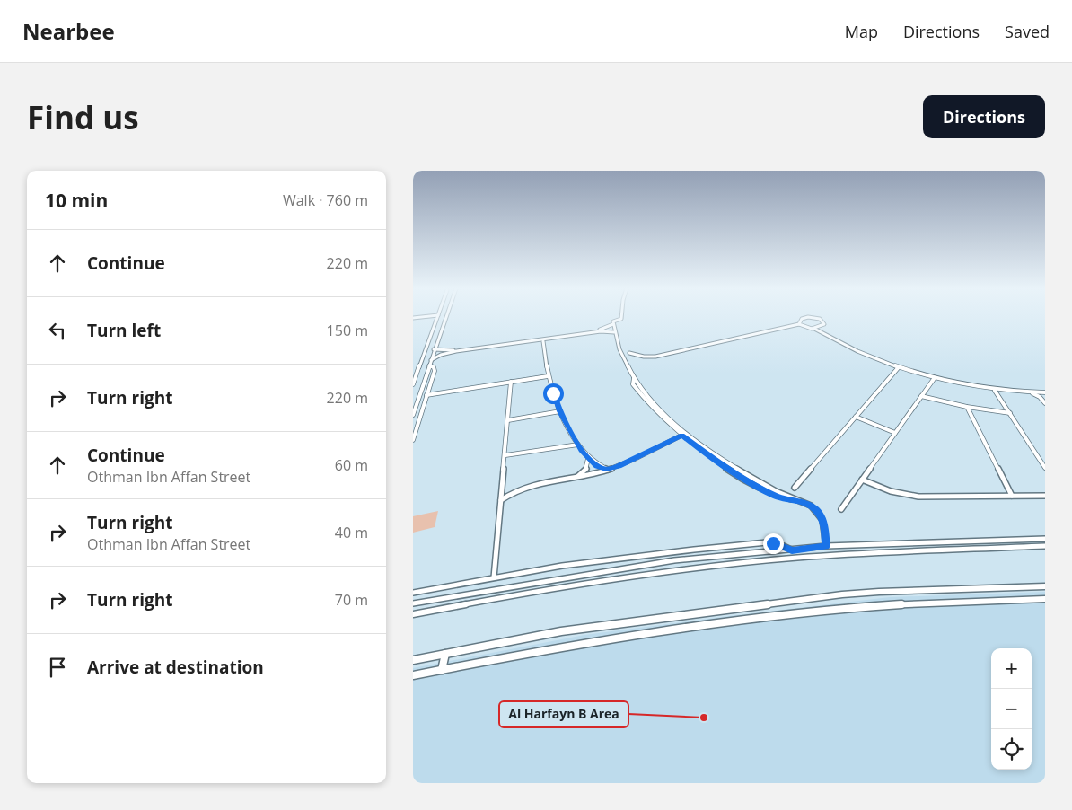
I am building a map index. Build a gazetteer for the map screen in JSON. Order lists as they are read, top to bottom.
{
  "places": ["Al Harfayn B Area"],
  "page": {
    "header": "Nearbee",
    "nav": ["Map", "Directions", "Saved"],
    "buttons": "Directions",
    "title": "Find us",
    "heading": ["10 min", "Walk · 760 m"],
    "list": [
      ["Continue", "220 m"],
      ["Turn left", "150 m"],
      ["Turn right", "220 m"],
      ["Continue", "Othman Ibn Affan Street", "60 m"],
      ["Turn right", "Othman Ibn Affan Street", "40 m"],
      ["Turn right", "70 m"],
      "Arrive at destination"
    ],
    "map_buttons": ["+", "−"]
  }
}
